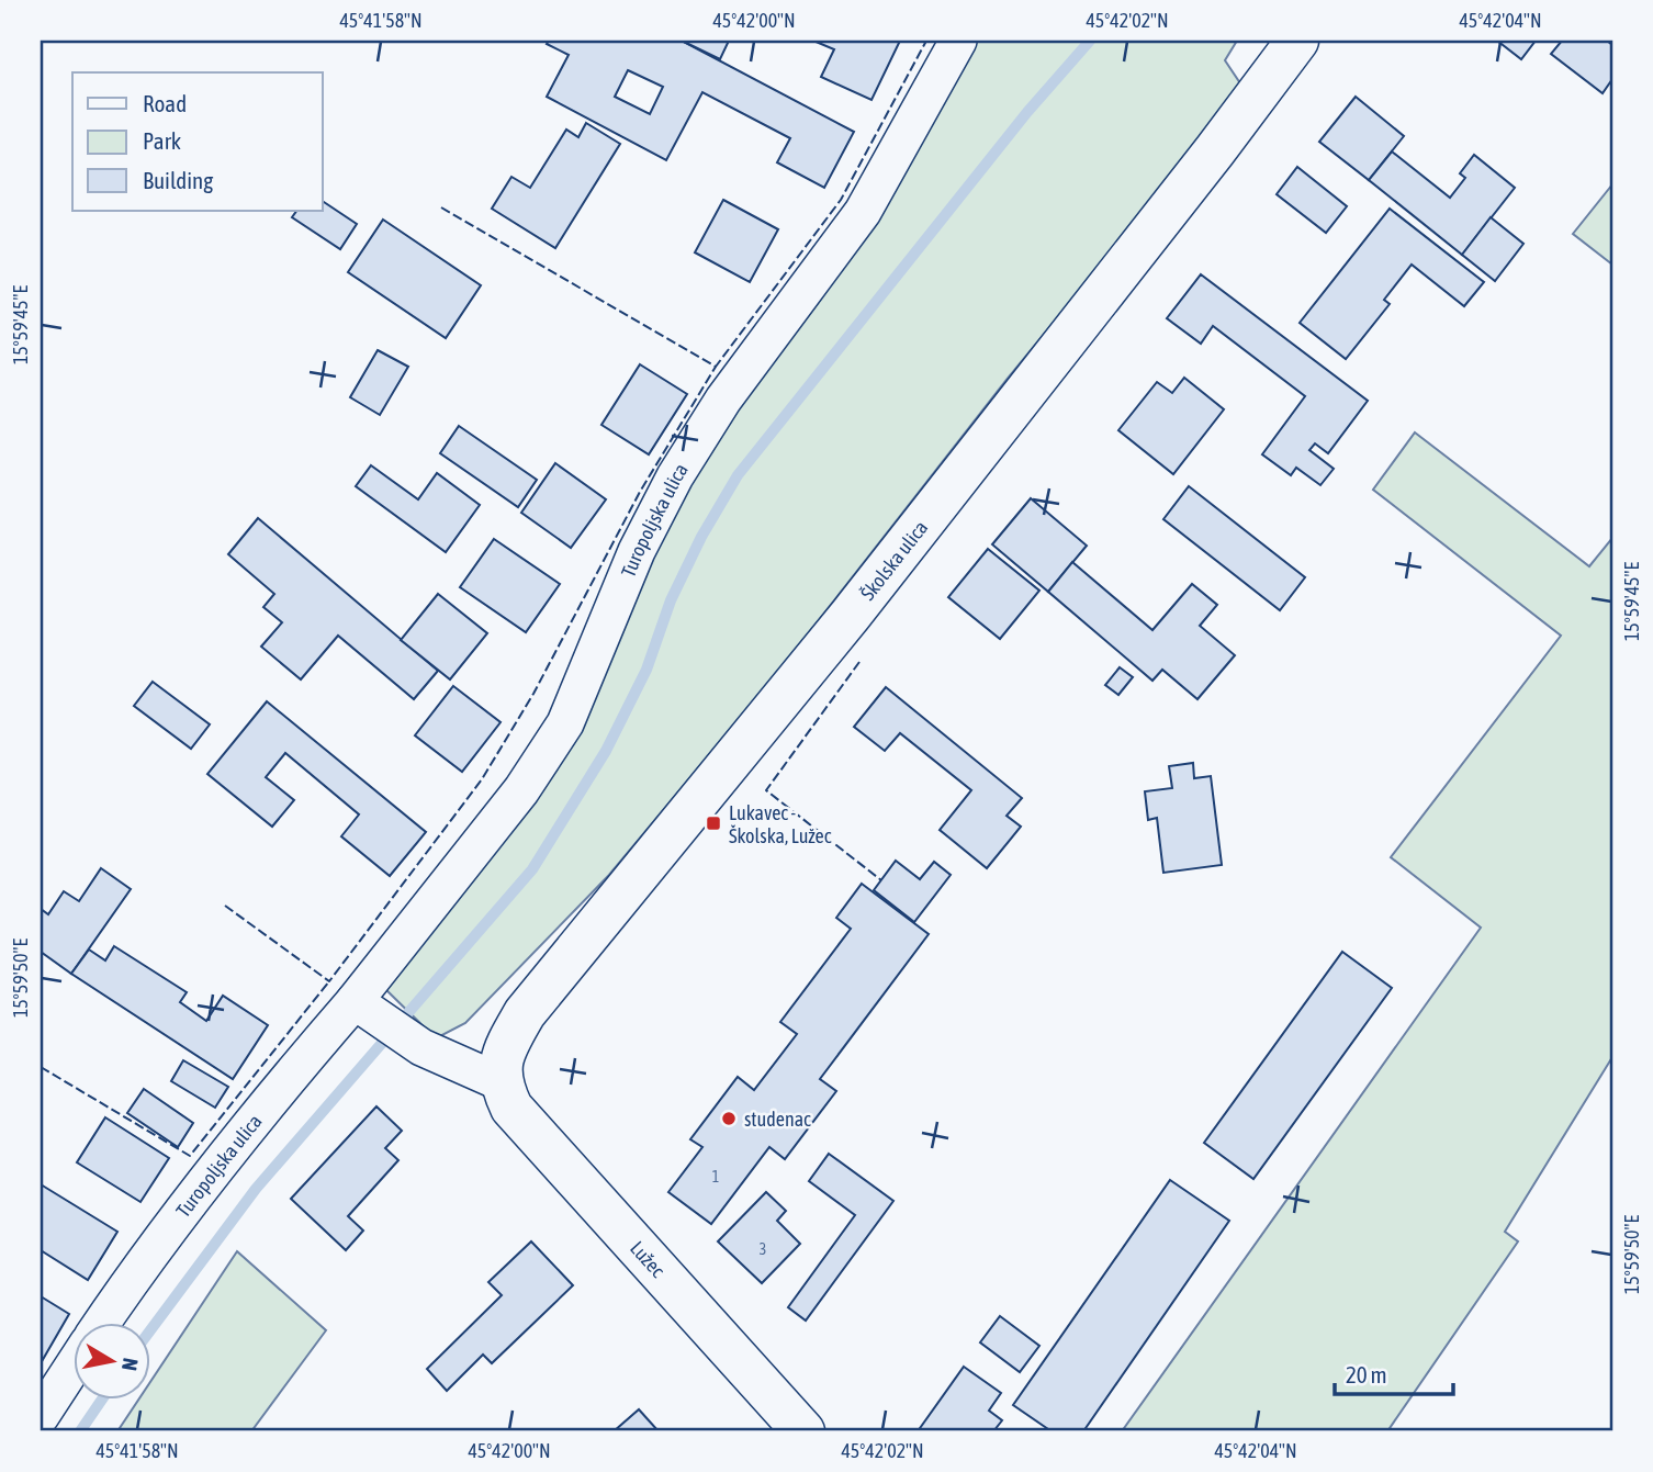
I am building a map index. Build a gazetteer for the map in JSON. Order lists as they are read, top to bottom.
{
  "streets": {
    "street": ["Turopoljska ulica", "Školska ulica", "Lužec"]
  },
  "crossings": [
    ["Školska ulica", "Lužec"]
  ],
  "places": {
    "transit": ["Lukavec - Školska, Lužec"],
    "other": ["studenac"]
  },
  "house_numbers": ["1", "3"],
  "legend": ["Road", "Park", "Building"],
  "scale_bar": "20 m",
  "north": "right",
  "coordinates": [
    "45°41'58\"N",
    "45°42'00\"N",
    "45°42'02\"N",
    "45°42'04\"N",
    "15°59'45\"E",
    "15°59'50\"E"
  ]
}
